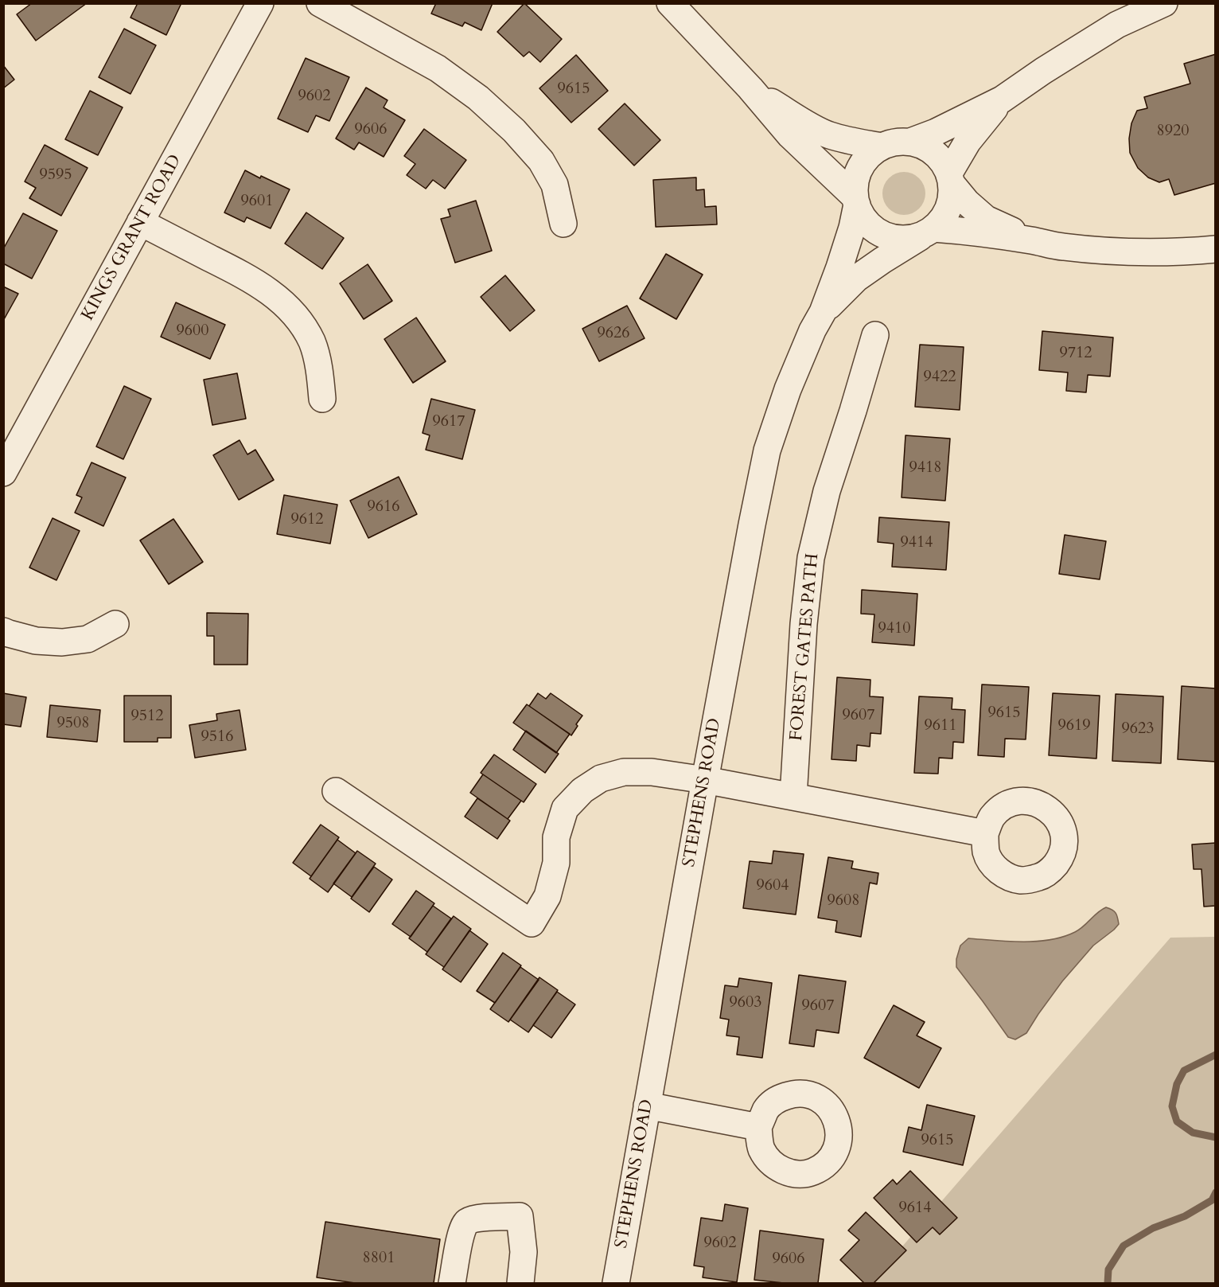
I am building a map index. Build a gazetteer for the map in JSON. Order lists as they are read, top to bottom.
{
  "streets": {
    "street": ["KINGS GRANT ROAD", "FOREST GATES PATH", "STEPHENS ROAD"]
  },
  "house_numbers": [
    "9615",
    "9602",
    "9606",
    "8920",
    "9595",
    "9601",
    "9600",
    "9626",
    "9712",
    "9422",
    "9617",
    "9418",
    "9616",
    "9612",
    "9414",
    "9410",
    "9615",
    "9607",
    "9512",
    "9508",
    "9611",
    "9619",
    "9623",
    "9516",
    "9604",
    "9608",
    "9603",
    "9607",
    "9615",
    "9614",
    "9602",
    "8801",
    "9606"
  ]
}
